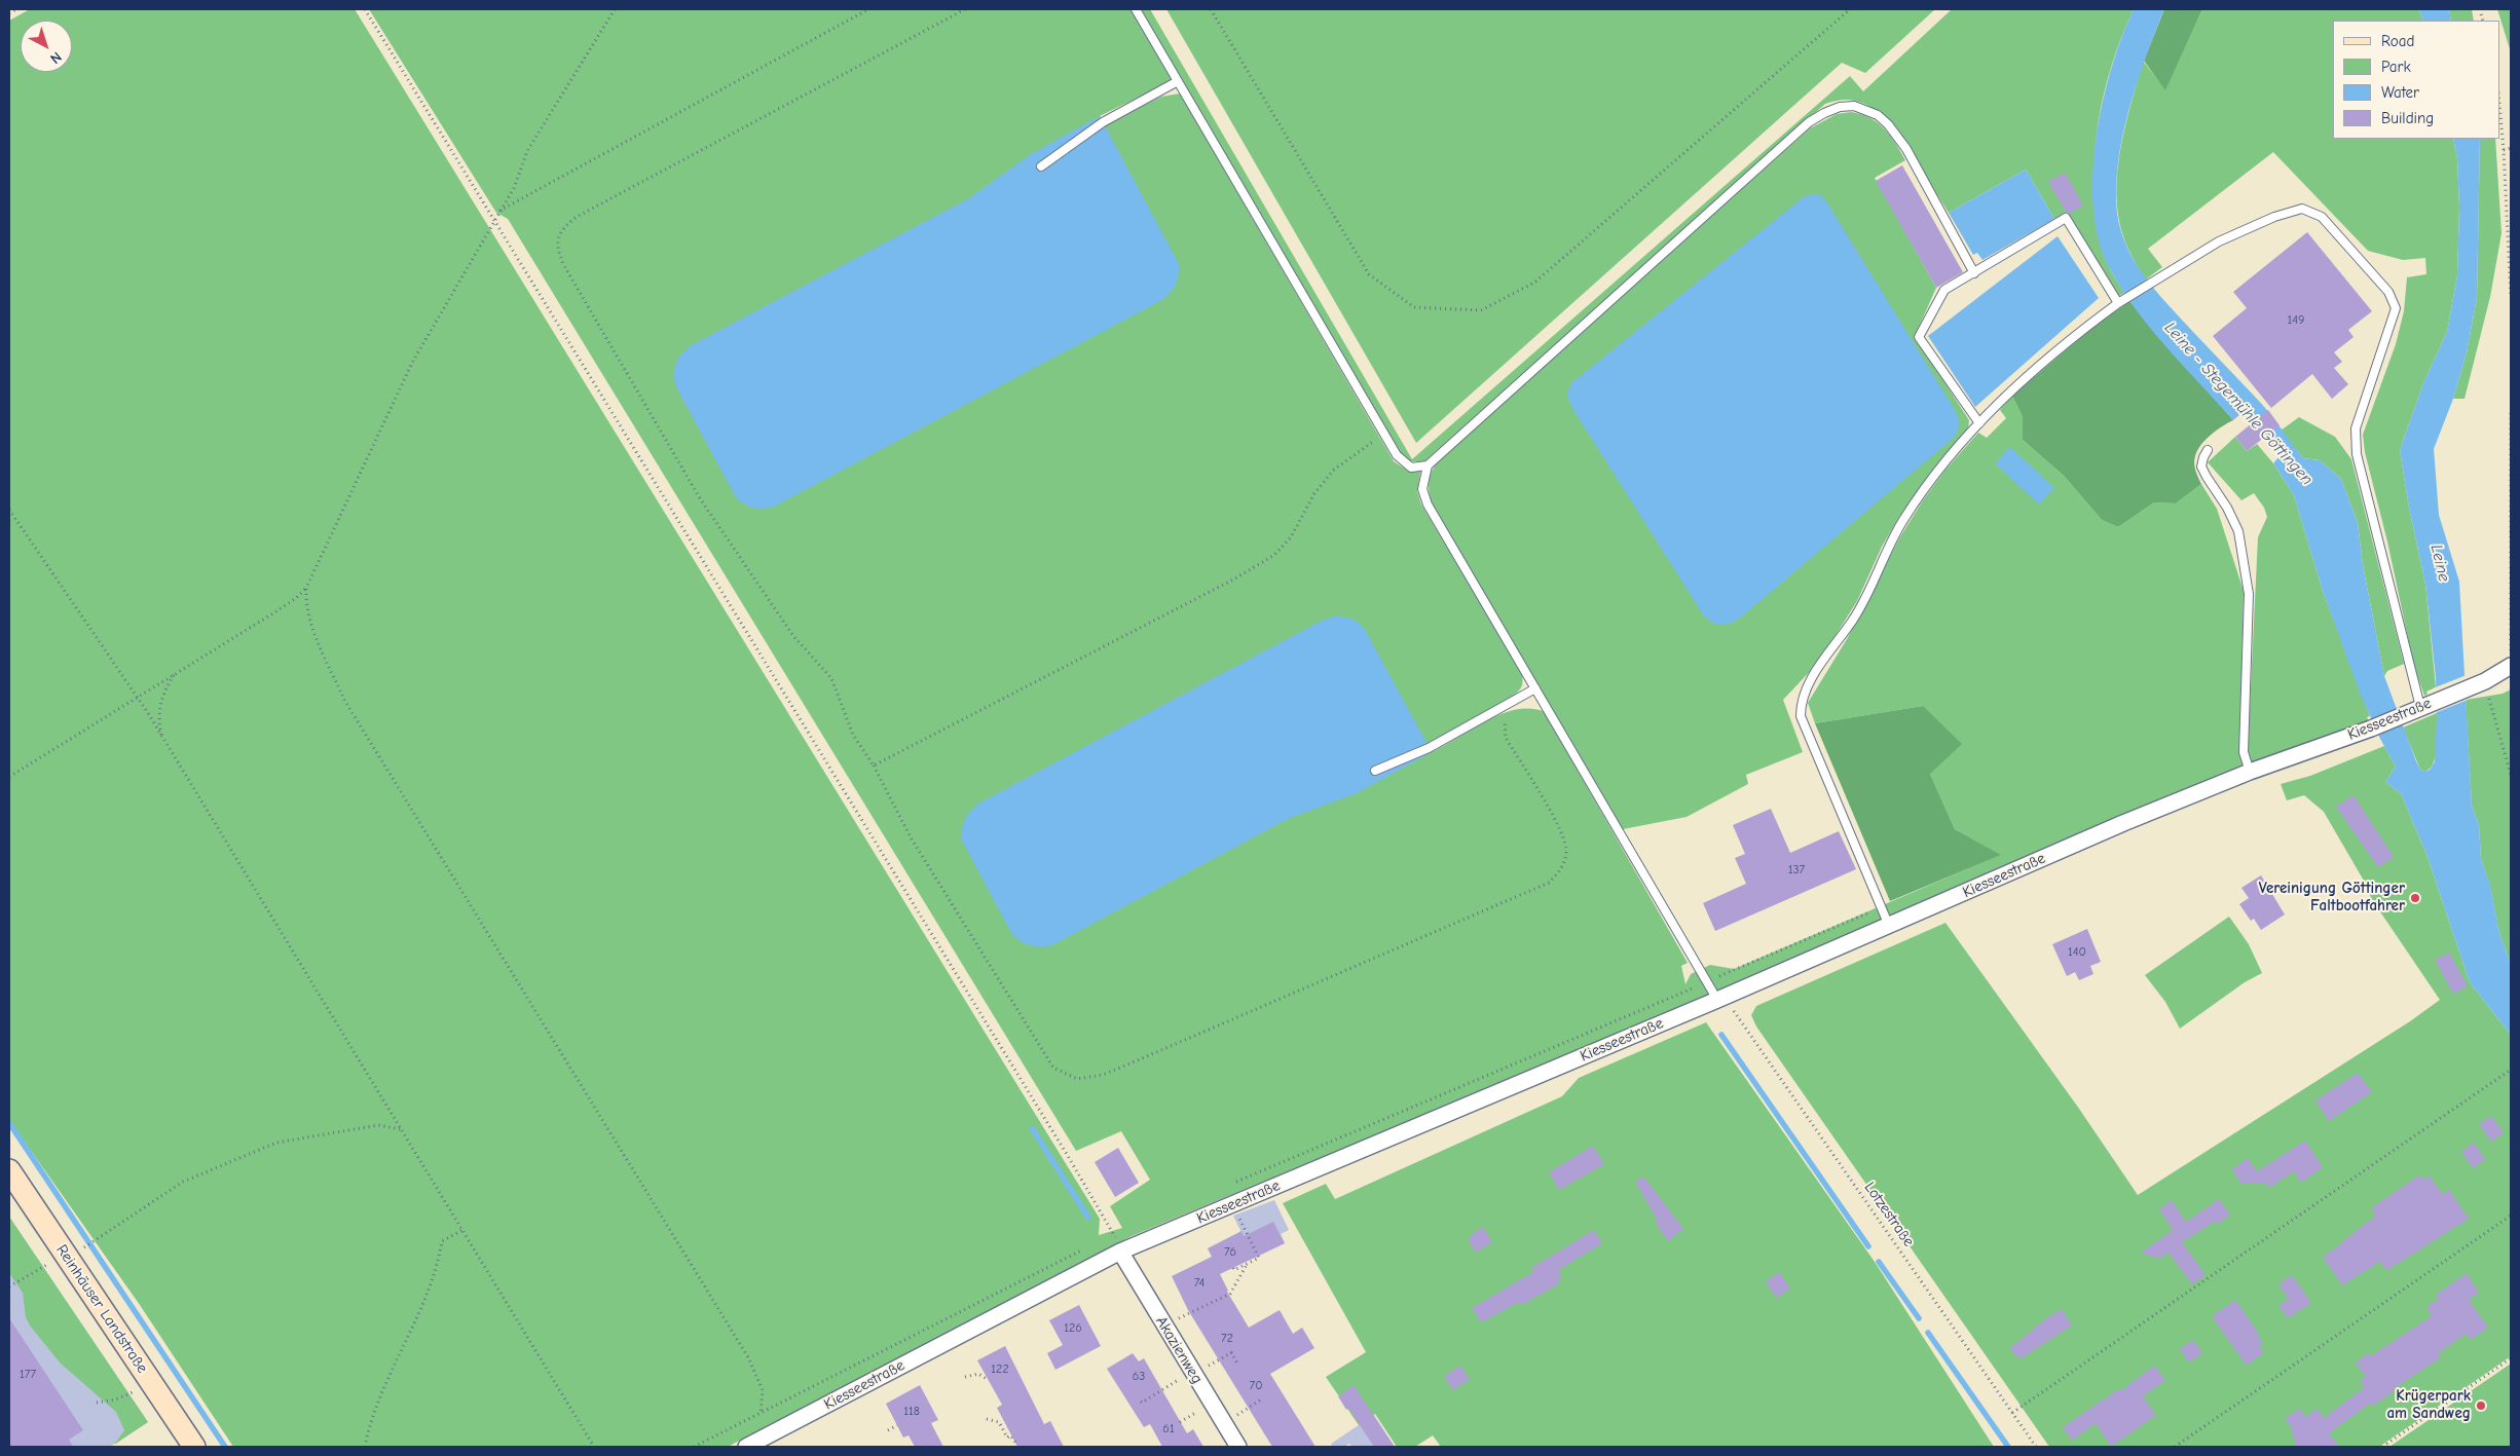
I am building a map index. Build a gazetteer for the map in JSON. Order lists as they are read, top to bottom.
{
  "streets": {
    "main road": ["Reinhäuser Landstraße"],
    "street": ["Kiesseestraße", "Akazienweg"],
    "path": ["Lotzestraße"]
  },
  "crossings": [
    ["Kiesseestraße", "Lotzestraße"],
    ["Kiesseestraße", "Akazienweg"]
  ],
  "water": ["Leine - Stegemühle Göttingen", "Leine"],
  "places": ["Vereinigung Göttinger Faltbootfahrer", "Krügerpark am Sandweg"],
  "house_numbers": [
    "149",
    "137",
    "140",
    "76",
    "74",
    "126",
    "72",
    "122",
    "177",
    "63",
    "70",
    "118",
    "61"
  ],
  "legend": [
    "Road",
    "Park",
    "Water",
    "Building"
  ],
  "north": "bottom right"
}
